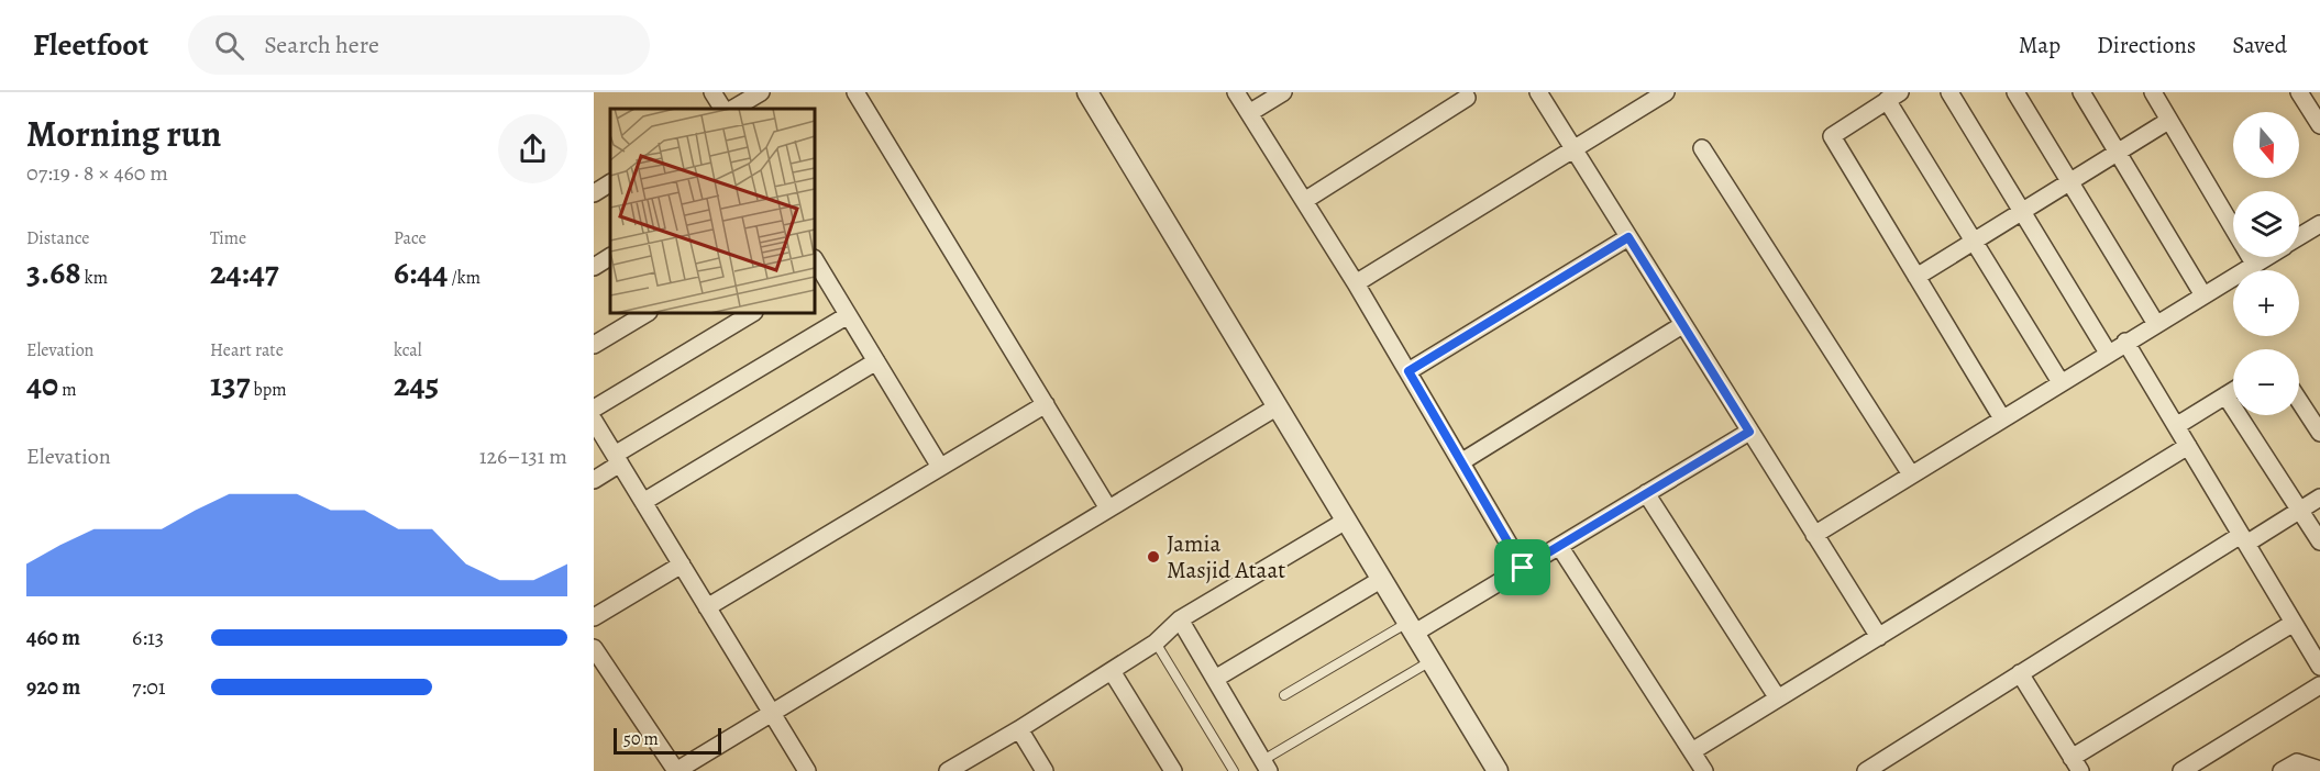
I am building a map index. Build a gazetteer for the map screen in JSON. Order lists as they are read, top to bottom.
{
  "places": ["Jamia Masjid Ataat"],
  "scale_bar": "50 m",
  "north": "bottom",
  "page": {
    "header": "Fleetfoot",
    "search": "Search here",
    "nav": ["Map", "Directions", "Saved"],
    "heading": ["Morning run", "07:19 · 8 × 460 m"],
    "map_buttons": ["+", "−"],
    "stats": [
      ["Distance", "3.68 km"],
      ["Time", "24:47"],
      ["Pace", "6:44 /km"],
      ["Elevation", "40 m"],
      ["Heart rate", "137 bpm"],
      ["kcal", "245"]
    ],
    "chart": ["Elevation", "126–131 m"],
    "list": [
      {
        "name": "460 m",
        "note": "6:13"
      },
      {
        "name": "920 m",
        "note": "7:01"
      }
    ],
    "scale": "50 m"
  }
}
